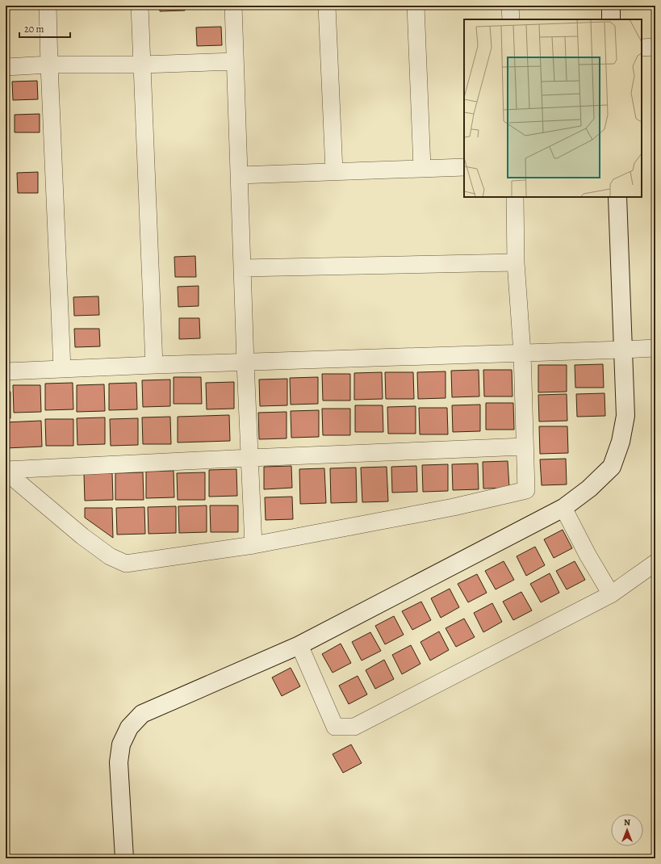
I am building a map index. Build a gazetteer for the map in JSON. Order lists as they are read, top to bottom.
{
  "scale_bar": "20 m",
  "north": "top"
}
